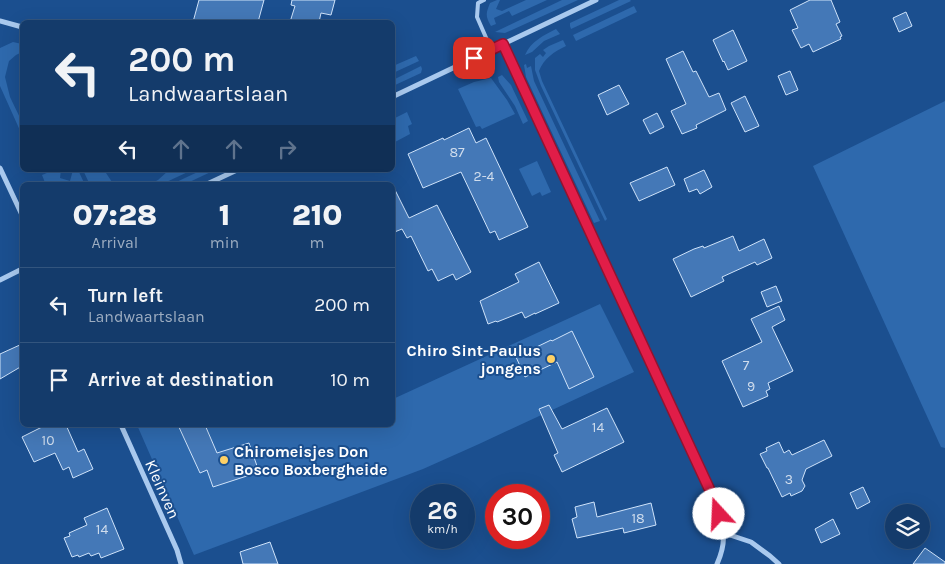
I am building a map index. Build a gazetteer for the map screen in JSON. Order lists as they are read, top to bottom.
{
  "streets": {
    "street": ["Kleinven"]
  },
  "places": ["Chiro Sint-Paulus jongens", "Chiromeisjes Don Bosco Boxbergheide"],
  "house_numbers": [
    "87",
    "2-4",
    "7",
    "9",
    "14",
    "10",
    "3",
    "18",
    "14"
  ],
  "page": {
    "turn": ["200 m", "Landwaartslaan"],
    "eta": [
      "07:28",
      "Arrival",
      "1",
      "min",
      "210",
      "m"
    ],
    "list": [
      {
        "name": "Turn left",
        "note": "Landwaartslaan",
        "value": "200 m"
      },
      {
        "name": "Arrive at destination",
        "value": "10 m"
      }
    ],
    "speed": "26 km/h",
    "limit": "30"
  }
}
